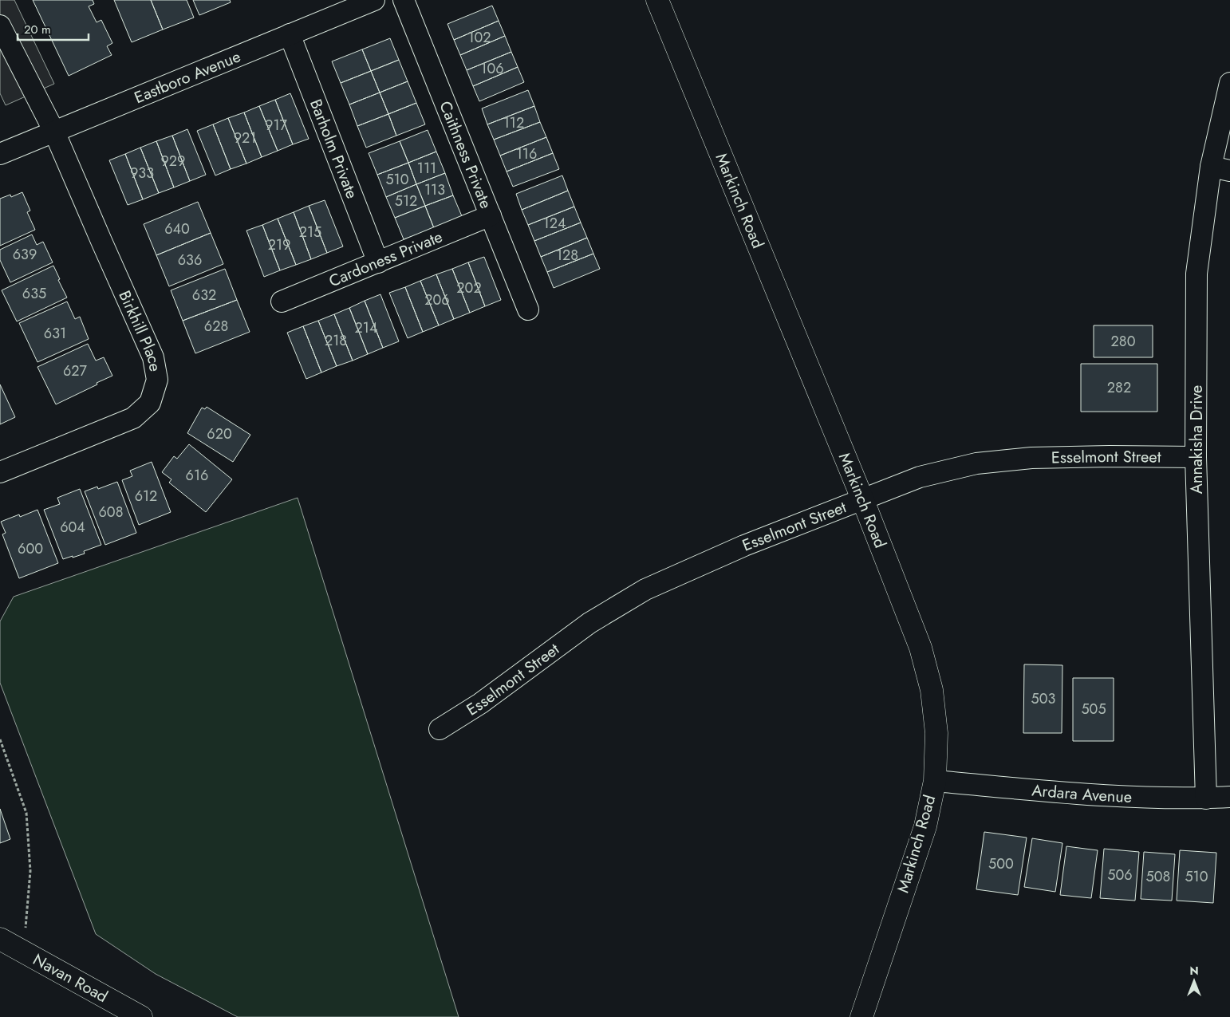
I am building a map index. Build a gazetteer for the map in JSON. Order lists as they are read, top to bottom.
{
  "streets": {
    "street": [
      "Eastboro Avenue",
      "Barholm Private",
      "Caithness Private",
      "Markinch Road",
      "Cardoness Private",
      "Birkhill Place",
      "Annakisha Drive",
      "Esselmont Street",
      "Ardara Avenue",
      "Navan Road"
    ]
  },
  "crossings": [
    ["Eastboro Avenue", "Barholm Private"],
    ["Eastboro Avenue", "Birkhill Place"],
    ["Barholm Private", "Cardoness Private"],
    ["Caithness Private", "Cardoness Private"],
    ["Markinch Road", "Esselmont Street"],
    ["Markinch Road", "Ardara Avenue"],
    ["Annakisha Drive", "Esselmont Street"],
    ["Annakisha Drive", "Ardara Avenue"]
  ],
  "house_numbers": [
    "102",
    "106",
    "112",
    "917",
    "921",
    "116",
    "929",
    "111",
    "933",
    "510",
    "113",
    "512",
    "124",
    "640",
    "215",
    "219",
    "639",
    "128",
    "636",
    "202",
    "635",
    "632",
    "206",
    "628",
    "214",
    "631",
    "218",
    "280",
    "627",
    "282",
    "620",
    "616",
    "612",
    "608",
    "604",
    "600",
    "503",
    "505",
    "500",
    "506",
    "508",
    "510"
  ],
  "scale_bar": "20 m",
  "north": "top"
}
